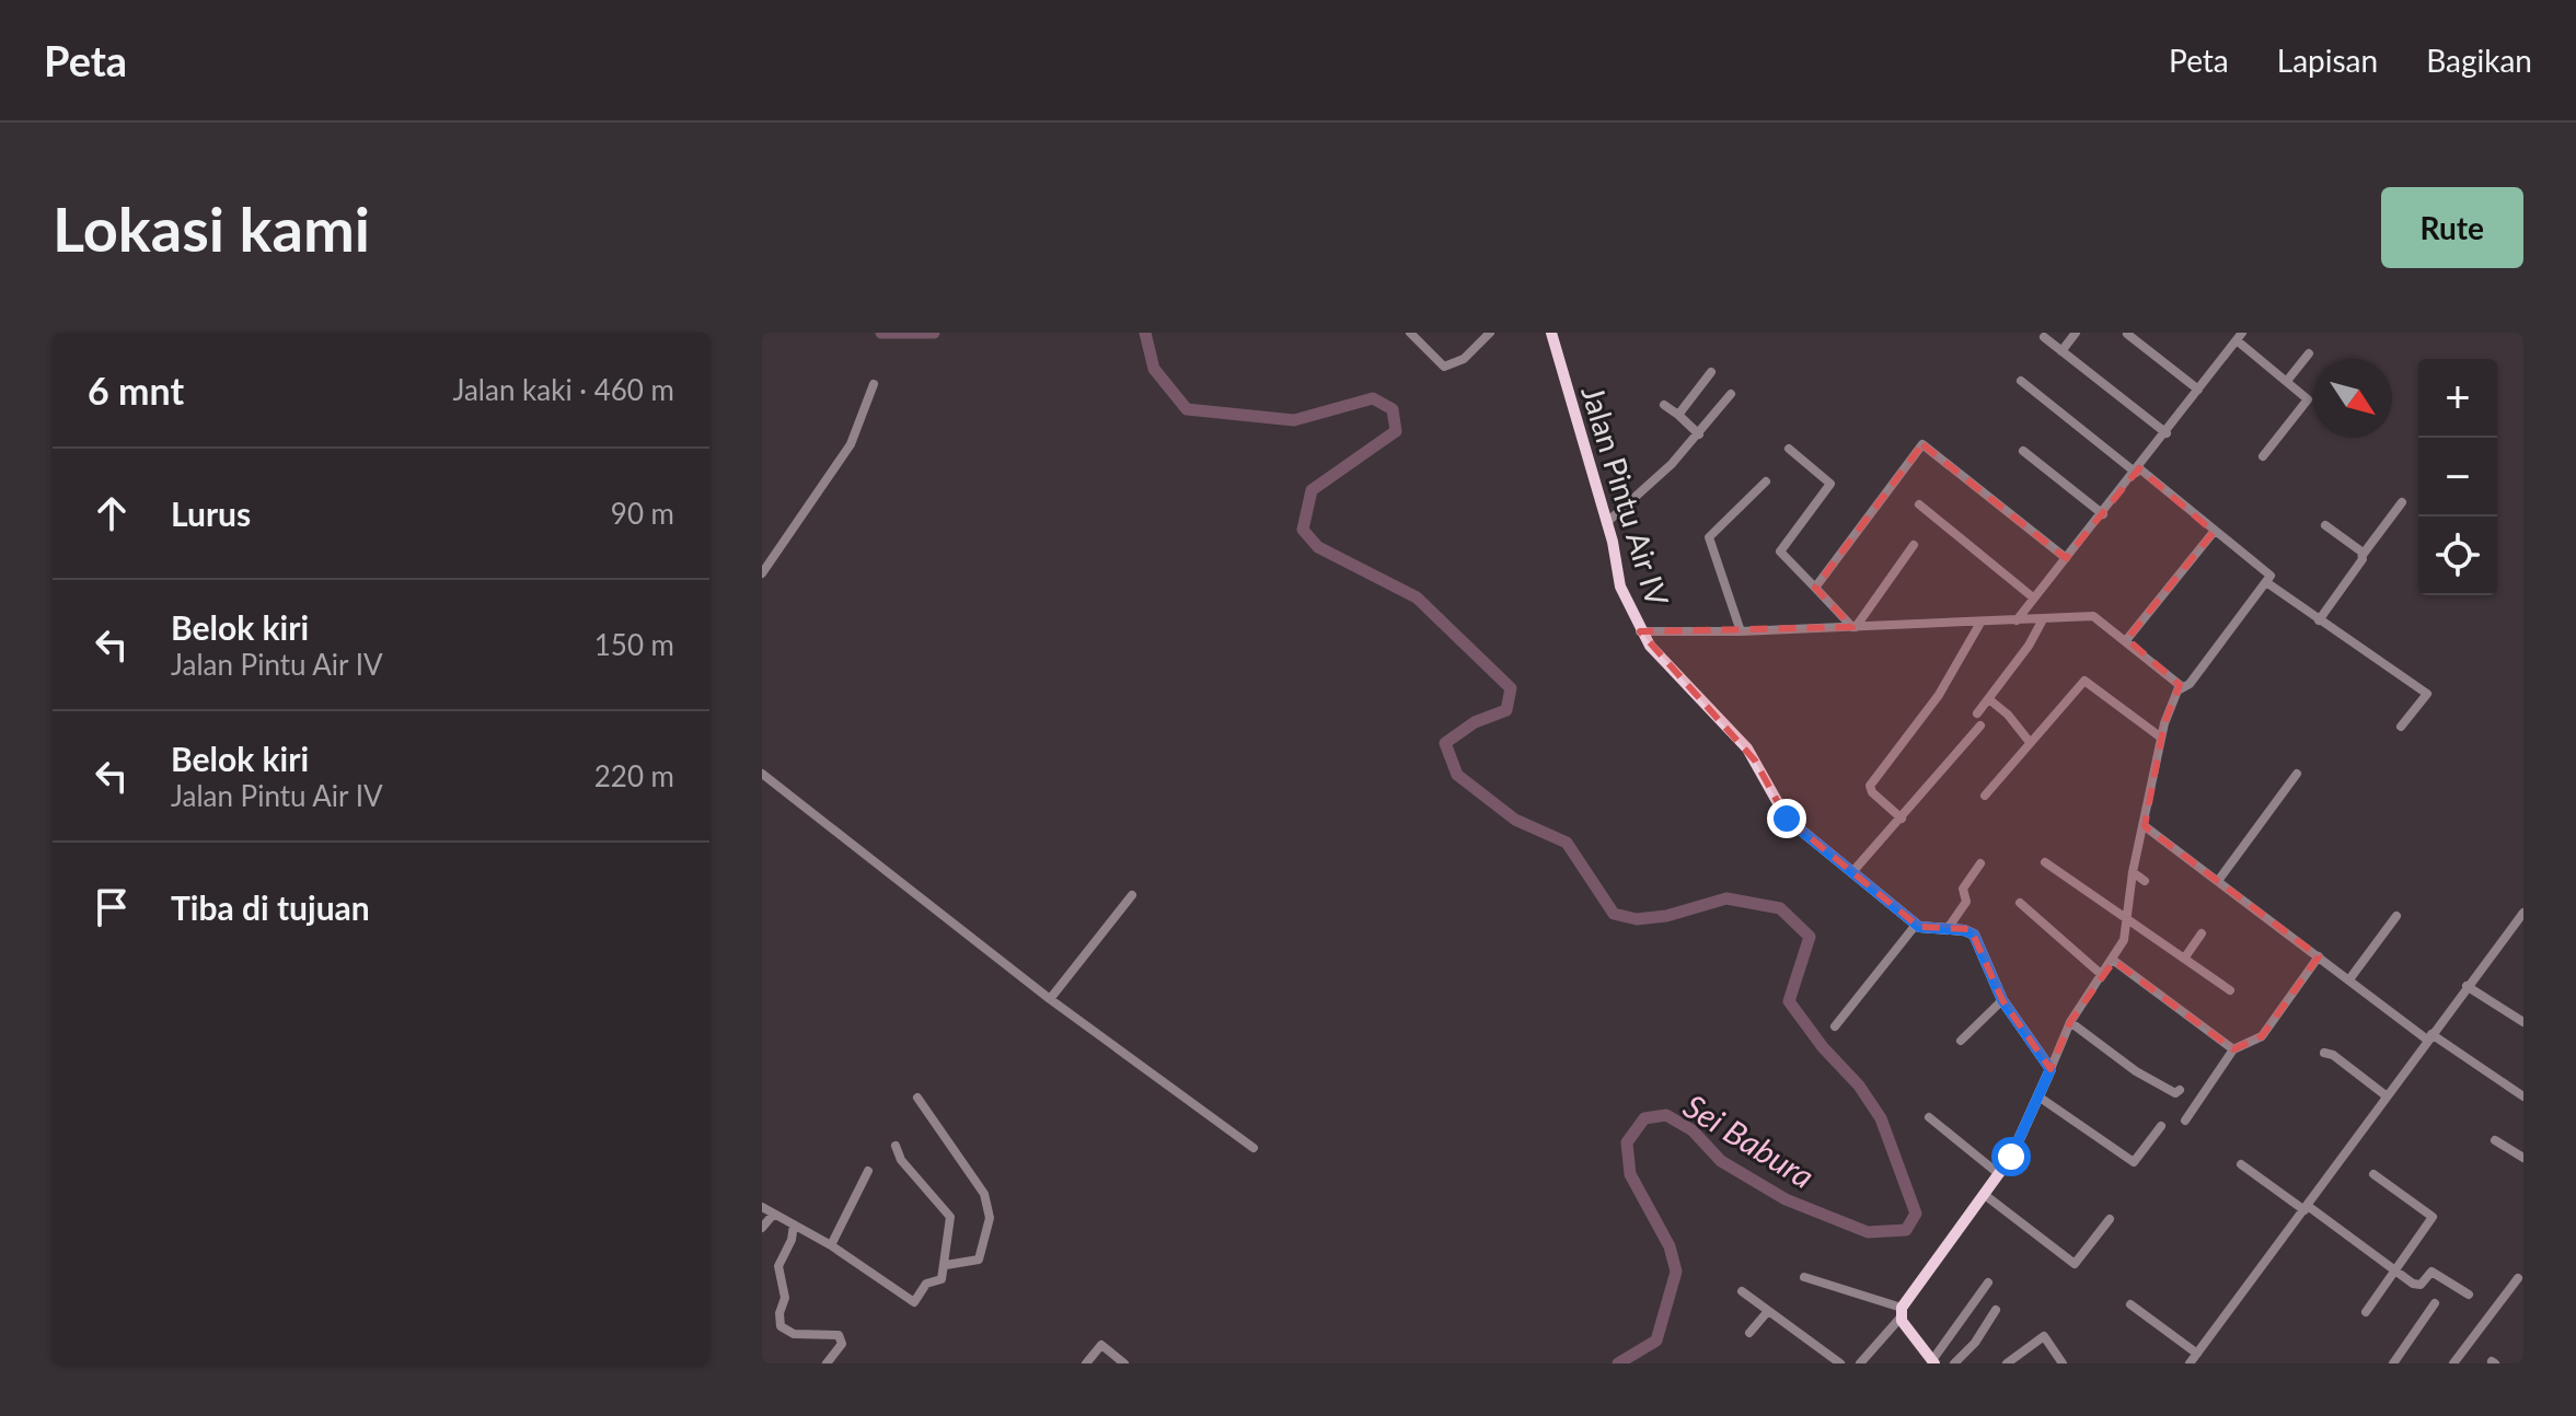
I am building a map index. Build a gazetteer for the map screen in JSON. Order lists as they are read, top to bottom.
{
  "streets": {
    "main road": ["Jalan Pintu Air IV"]
  },
  "water": ["Sei Babura"],
  "north": "bottom right",
  "page": {
    "header": "Peta",
    "nav": ["Peta", "Lapisan", "Bagikan"],
    "buttons": "Rute",
    "title": "Lokasi kami",
    "heading": ["6 mnt", "Jalan kaki · 460 m"],
    "map_buttons": ["+", "−"],
    "list": [
      ["Lurus", "90 m"],
      ["Belok kiri", "Jalan Pintu Air IV", "150 m"],
      ["Belok kiri", "Jalan Pintu Air IV", "220 m"],
      "Tiba di tujuan"
    ]
  }
}
